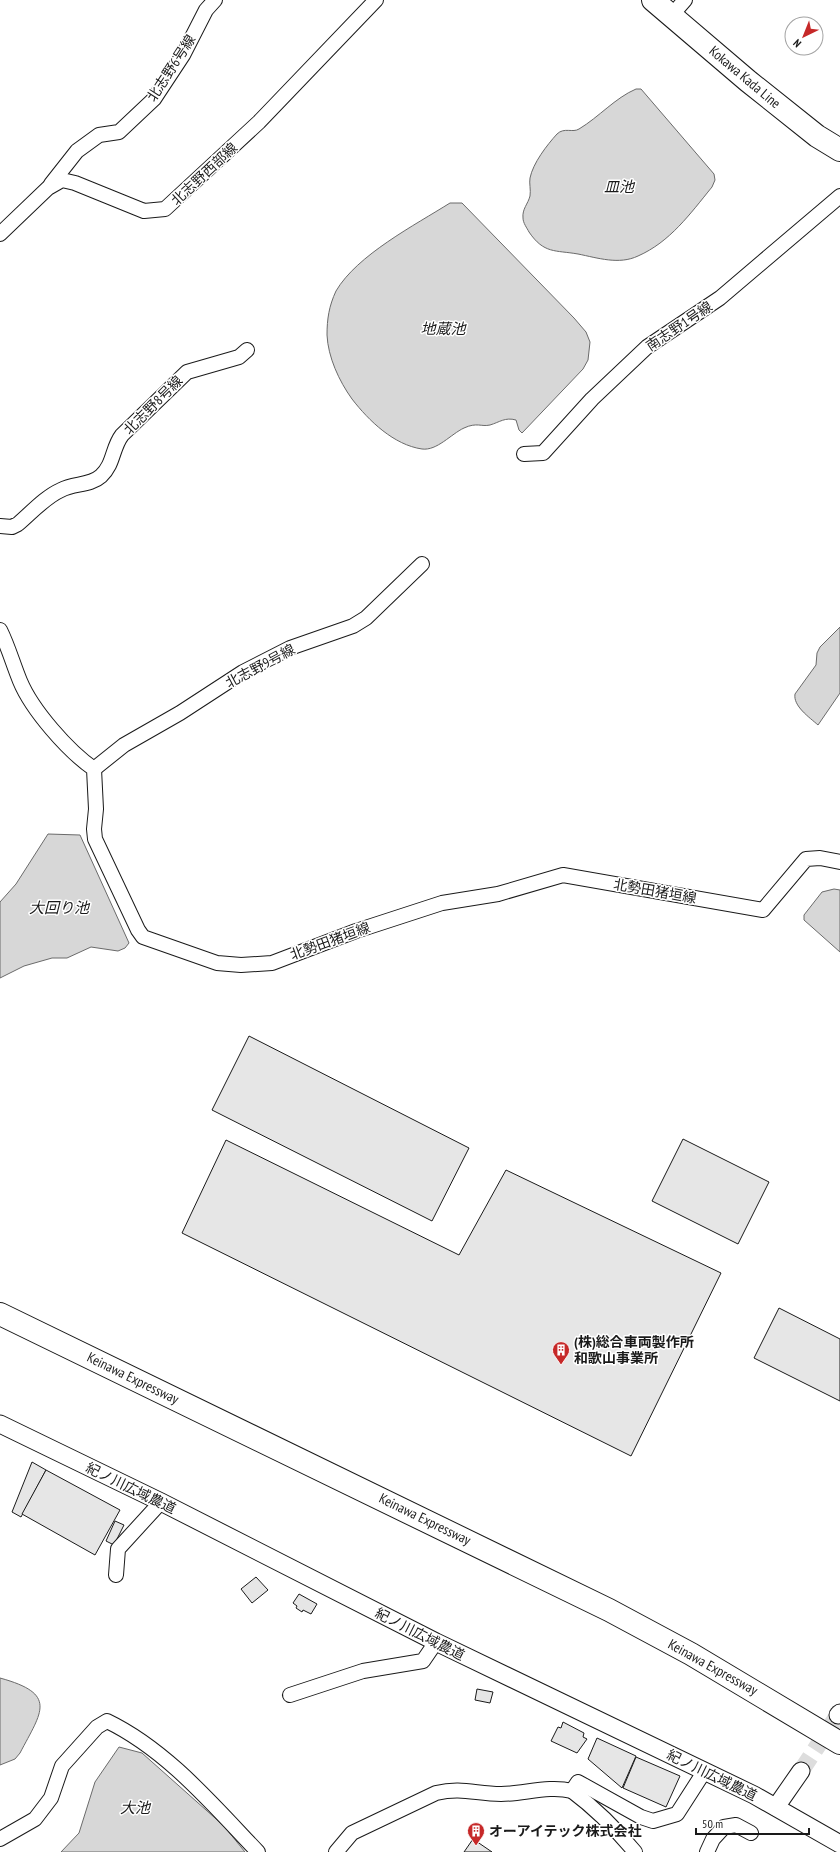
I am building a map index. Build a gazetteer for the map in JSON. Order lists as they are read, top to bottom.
{
  "streets": {
    "main road": ["Kokawa Kada Line", "Keinawa Expressway"],
    "street": [
      "北志野6号線",
      "北志野西部線",
      "南志野1号線",
      "北志野8号線",
      "北志野9号線",
      "北勢田猪垣線",
      "紀ノ川広域農道"
    ]
  },
  "crossings": [
    ["北志野6号線", "北志野西部線"],
    ["北志野9号線", "北勢田猪垣線"]
  ],
  "water": [
    "皿池",
    "地蔵池",
    "大回り池",
    "大池"
  ],
  "places": {
    "building": ["(株)総合車両製作所 和歌山事業所", "オーアイテック株式会社"]
  },
  "scale_bar": "50 m",
  "north": "bottom left"
}
